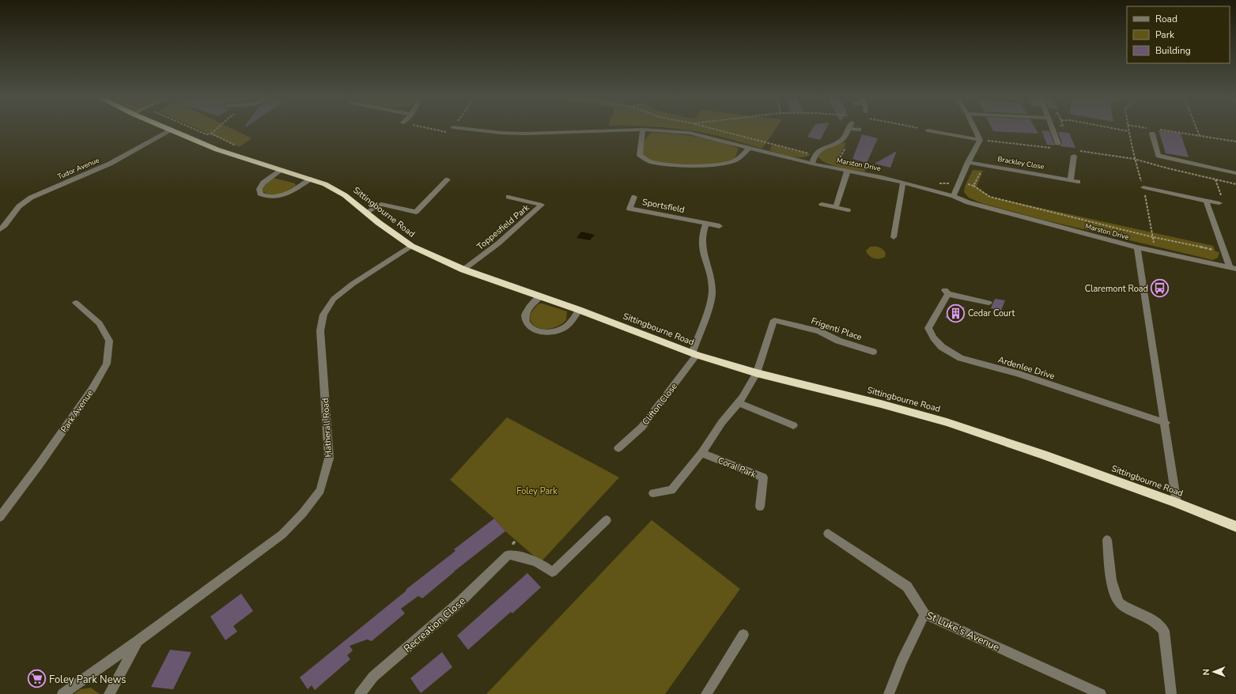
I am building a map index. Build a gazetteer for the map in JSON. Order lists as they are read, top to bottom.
{
  "streets": {
    "highway": ["Sittingbourne Road"],
    "street": [
      "Brackley Close",
      "Marston Drive",
      "Tudor Avenue",
      "Sportsfield",
      "Toppesfield Park",
      "Frigenti Place",
      "Ardenlee Drive",
      "Clifton Close",
      "Park Avenue",
      "Hatherall Road",
      "Coral Park",
      "Recreation Close",
      "St Luke's Avenue"
    ]
  },
  "crossings": [
    ["Tudor Avenue", "Sittingbourne Road"],
    ["Sittingbourne Road", "Toppesfield Park"],
    ["Sittingbourne Road", "Frigenti Place"],
    ["Sittingbourne Road", "Clifton Close"],
    ["Sittingbourne Road", "Hatherall Road"]
  ],
  "parks": ["Foley Park"],
  "places": {
    "bus stop": ["Claremont Road"],
    "building": ["Cedar Court"],
    "supermarket": ["Foley Park News"]
  },
  "legend": ["Road", "Park", "Building"],
  "north": "left"
}
